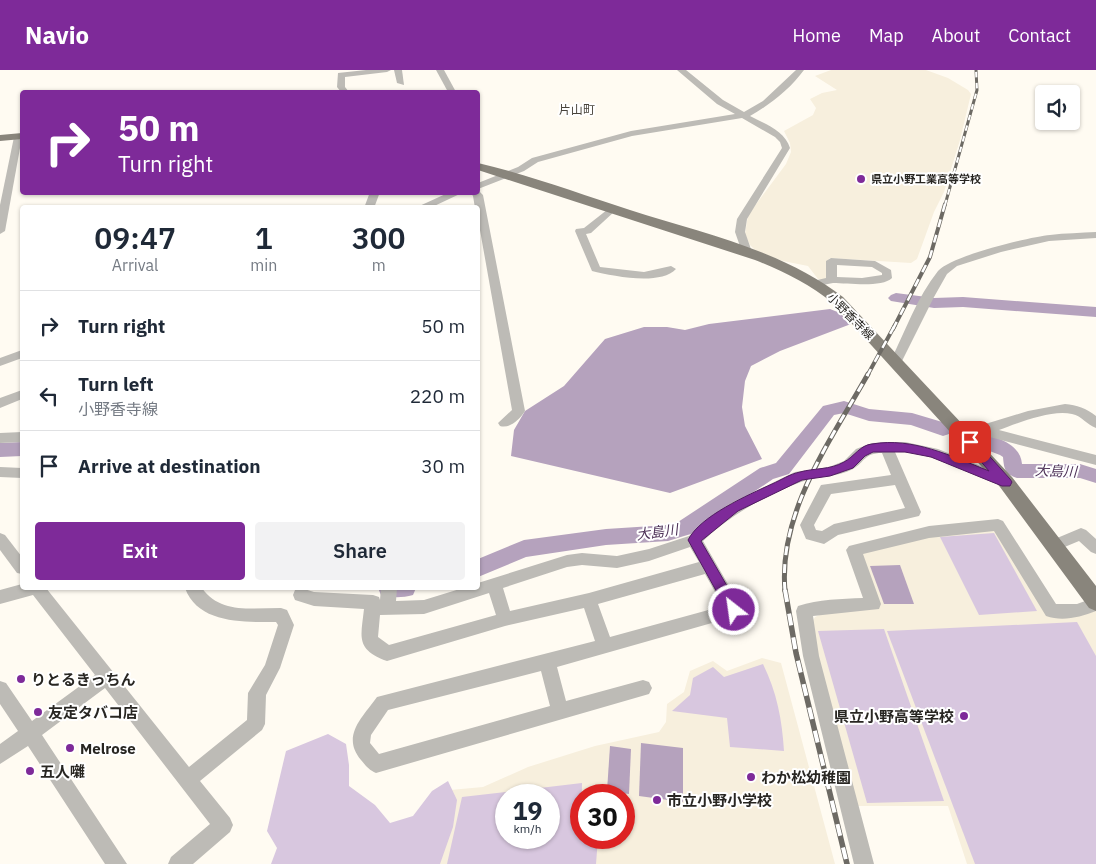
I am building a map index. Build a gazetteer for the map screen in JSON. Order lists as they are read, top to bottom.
{
  "streets": {
    "main road": ["小野香寺線"]
  },
  "districts": ["片山町"],
  "water": ["大島川"],
  "places": [
    "県立小野工業高等学校",
    "りとるきっちん",
    "友定タバコ店",
    "県立小野高等学校",
    "Melrose",
    "五人囃",
    "わか松幼稚園",
    "市立小野小学校"
  ],
  "page": {
    "header": "Navio",
    "nav": [
      "Home",
      "Map",
      "About",
      "Contact"
    ],
    "turn": ["50 m", "Turn right"],
    "eta": [
      "09:47",
      "Arrival",
      "1",
      "min",
      "300",
      "m"
    ],
    "list": [
      {
        "name": "Turn right",
        "value": "50 m"
      },
      {
        "name": "Turn left",
        "note": "小野香寺線",
        "value": "220 m"
      },
      {
        "name": "Arrive at destination",
        "value": "30 m"
      }
    ],
    "buttons": ["Exit", "Share"],
    "speed": "19 km/h",
    "limit": "30"
  }
}
